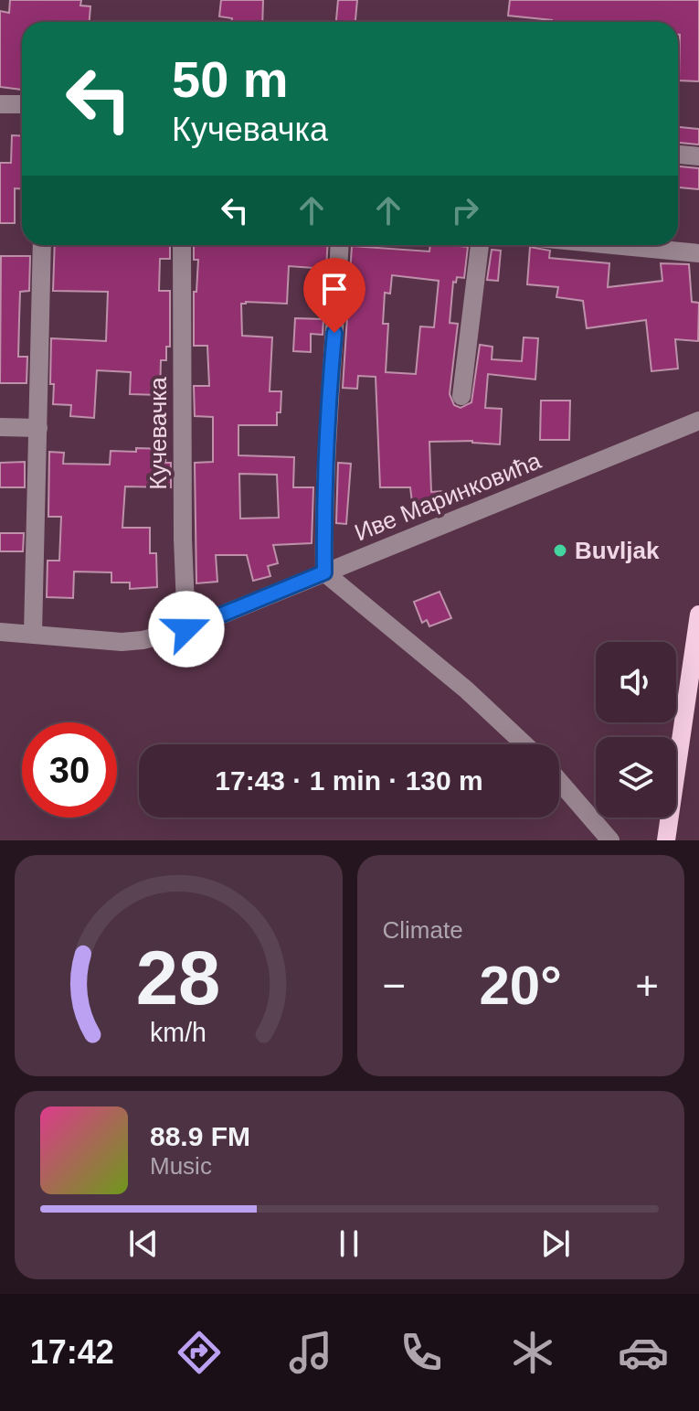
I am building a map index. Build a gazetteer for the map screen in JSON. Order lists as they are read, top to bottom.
{
  "streets": {
    "street": ["Кучевачка", "Иве Маринковића"]
  },
  "crossings": [
    ["Кучевачка", "Иве Маринковића"]
  ],
  "places": ["Buvljak"],
  "page": {
    "turn": ["50 m", "Кучевачка"],
    "limit": "30",
    "trip": "17:43 · 1 min · 130 m",
    "tile": "Climate",
    "heat": ["−", "20°", "+"],
    "song": ["88.9 FM", "Music"],
    "tabs": "17:42",
    "gauge": ["28", "km/h"]
  }
}
